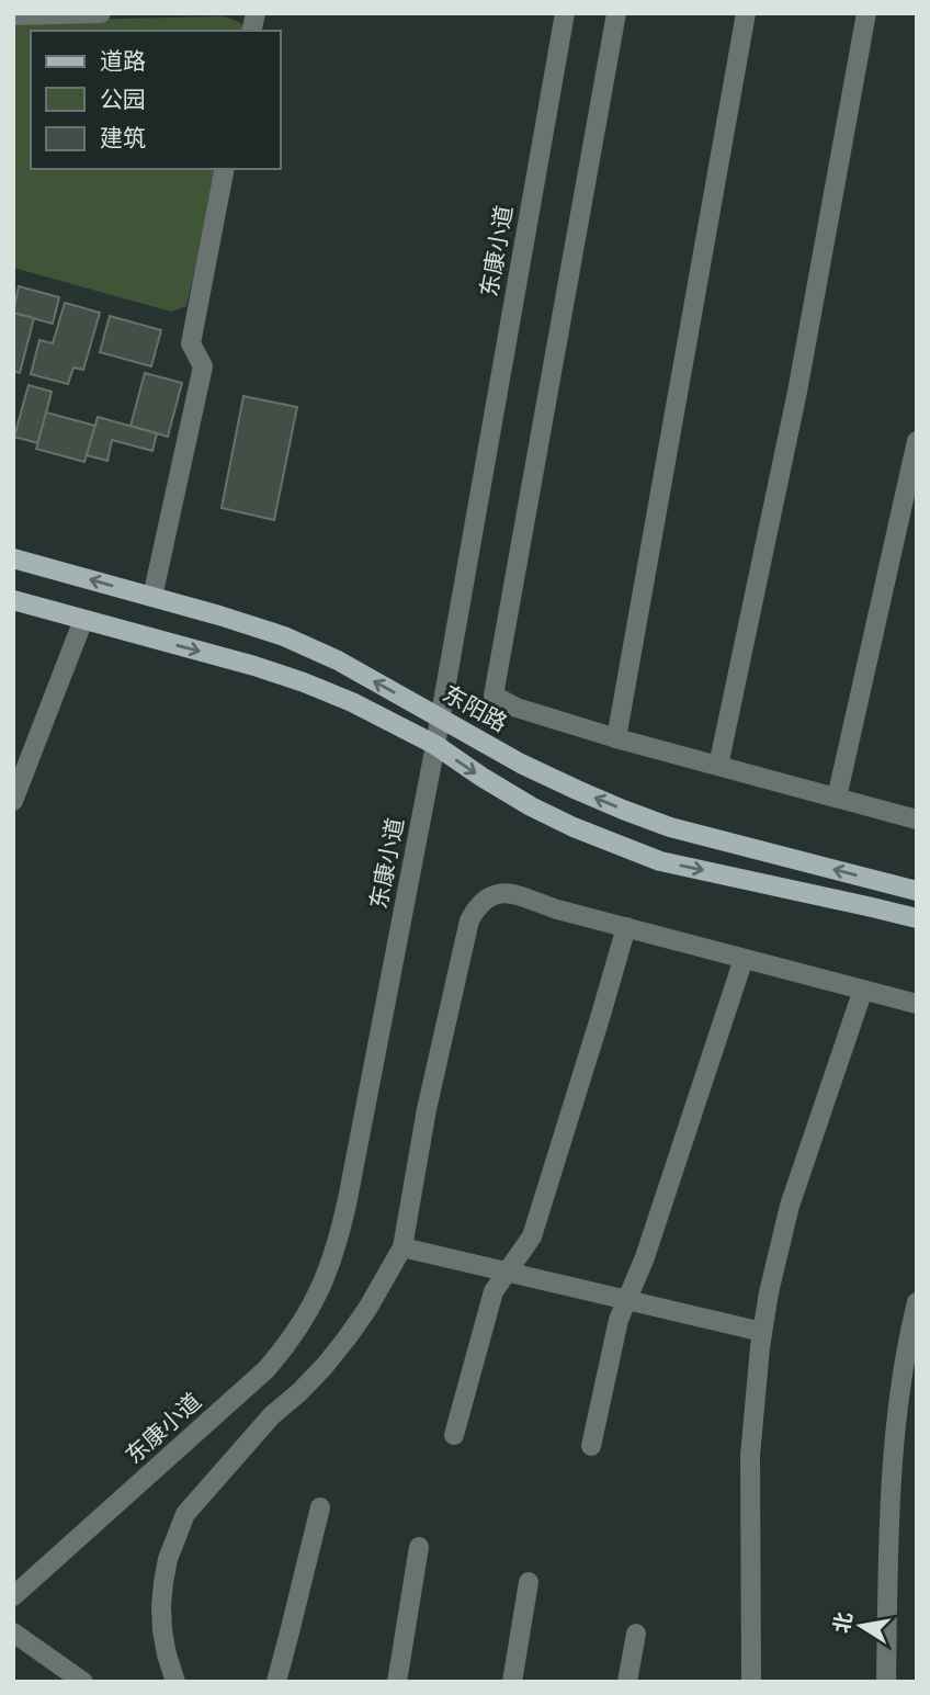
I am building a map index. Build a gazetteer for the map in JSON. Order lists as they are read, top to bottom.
{
  "streets": {
    "main road": ["东阳路"],
    "street": ["东康小道"]
  },
  "crossings": [
    ["东康小道", "东阳路"]
  ],
  "legend": ["道路", "公园", "建筑"],
  "north": "left"
}
